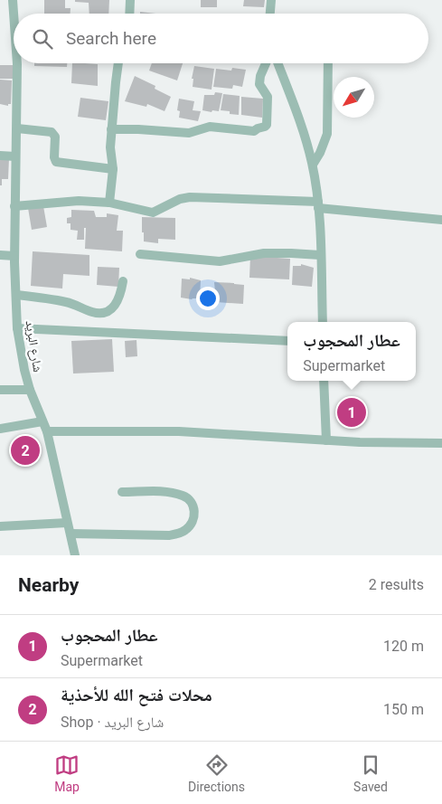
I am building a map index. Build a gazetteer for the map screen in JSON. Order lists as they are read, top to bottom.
{
  "streets": {
    "street": ["شارع البريد"]
  },
  "north": "bottom left",
  "page": {
    "search": "Search here",
    "popup": ["عطار المحجوب", "Supermarket"],
    "pins": ["1", "2"],
    "heading": ["Nearby", "2 results"],
    "list": [
      {
        "mark": "1",
        "name": "عطار المحجوب",
        "note": "Supermarket",
        "value": "120 m"
      },
      {
        "mark": "2",
        "name": "محلات فتح الله للأحذية",
        "note": "Shop · شارع البريد",
        "value": "150 m"
      }
    ],
    "nav": ["Map", "Directions", "Saved"]
  }
}
